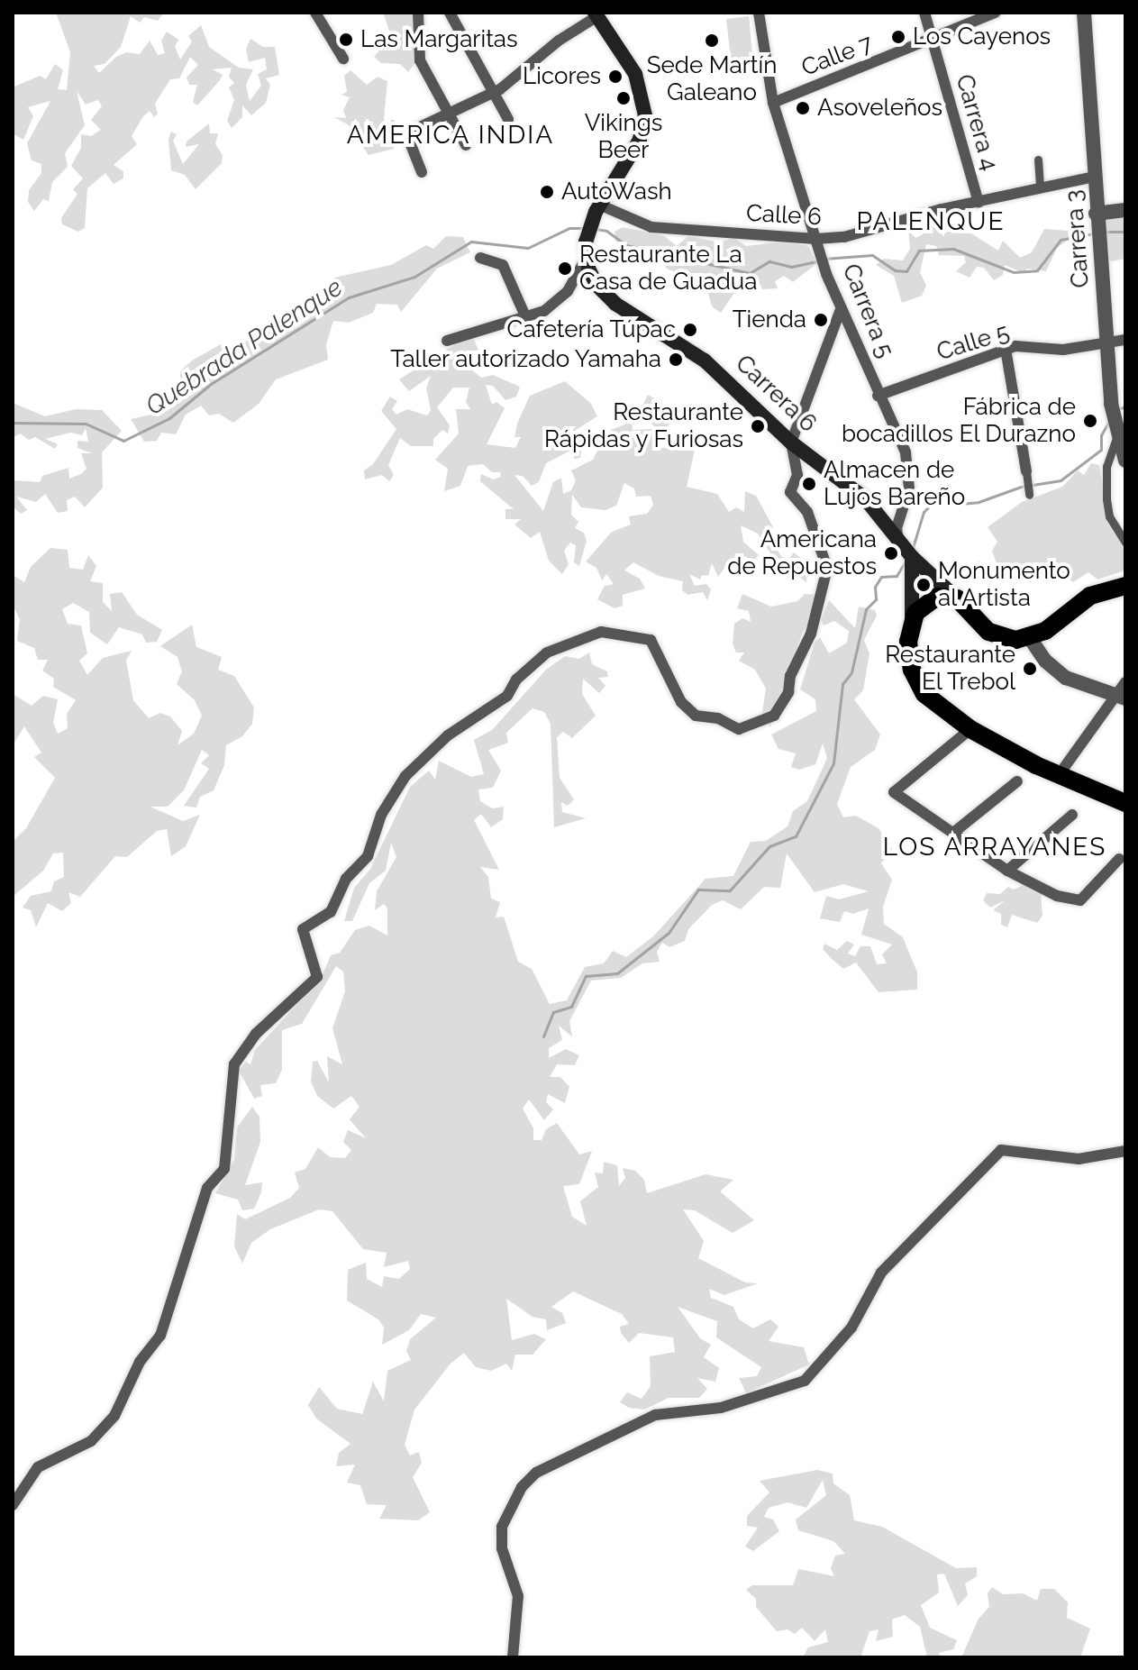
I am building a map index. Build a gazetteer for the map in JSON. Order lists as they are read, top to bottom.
{
  "streets": {
    "main road": ["Carrera 6"],
    "street": [
      "Calle 7",
      "Carrera 4",
      "Calle 6",
      "Carrera 3",
      "Carrera 5",
      "Calle 5"
    ]
  },
  "crossings": [
    ["Calle 7", "Carrera 4"],
    ["Calle 7", "Carrera 5"],
    ["Carrera 4", "Calle 6"],
    ["Calle 6", "Carrera 3"],
    ["Calle 6", "Carrera 5"],
    ["Calle 6", "Carrera 6"],
    ["Carrera 3", "Calle 5"],
    ["Carrera 5", "Calle 5"],
    ["Carrera 5", "Carrera 6"]
  ],
  "districts": ["AMERICA INDIA", "PALENQUE", "LOS ARRAYANES"],
  "water": ["Quebrada Palenque"],
  "places": [
    "Los Cayenos",
    "Las Margaritas",
    "Sede Martín Galeano",
    "Licores",
    "Vikings Beer",
    "Asoveleños",
    "AutoWash",
    "Restaurante La Casa de Guadua",
    "Tienda",
    "Cafetería Túpac",
    "Taller autorizado Yamaha",
    "Fábrica de bocadillos El Durazno",
    "Restaurante Rápidas y Furiosas",
    "Almacen de Lujos Bareño",
    "Americana de Repuestos",
    "Monumento al Artista",
    "Restaurante El Trebol"
  ]
}
